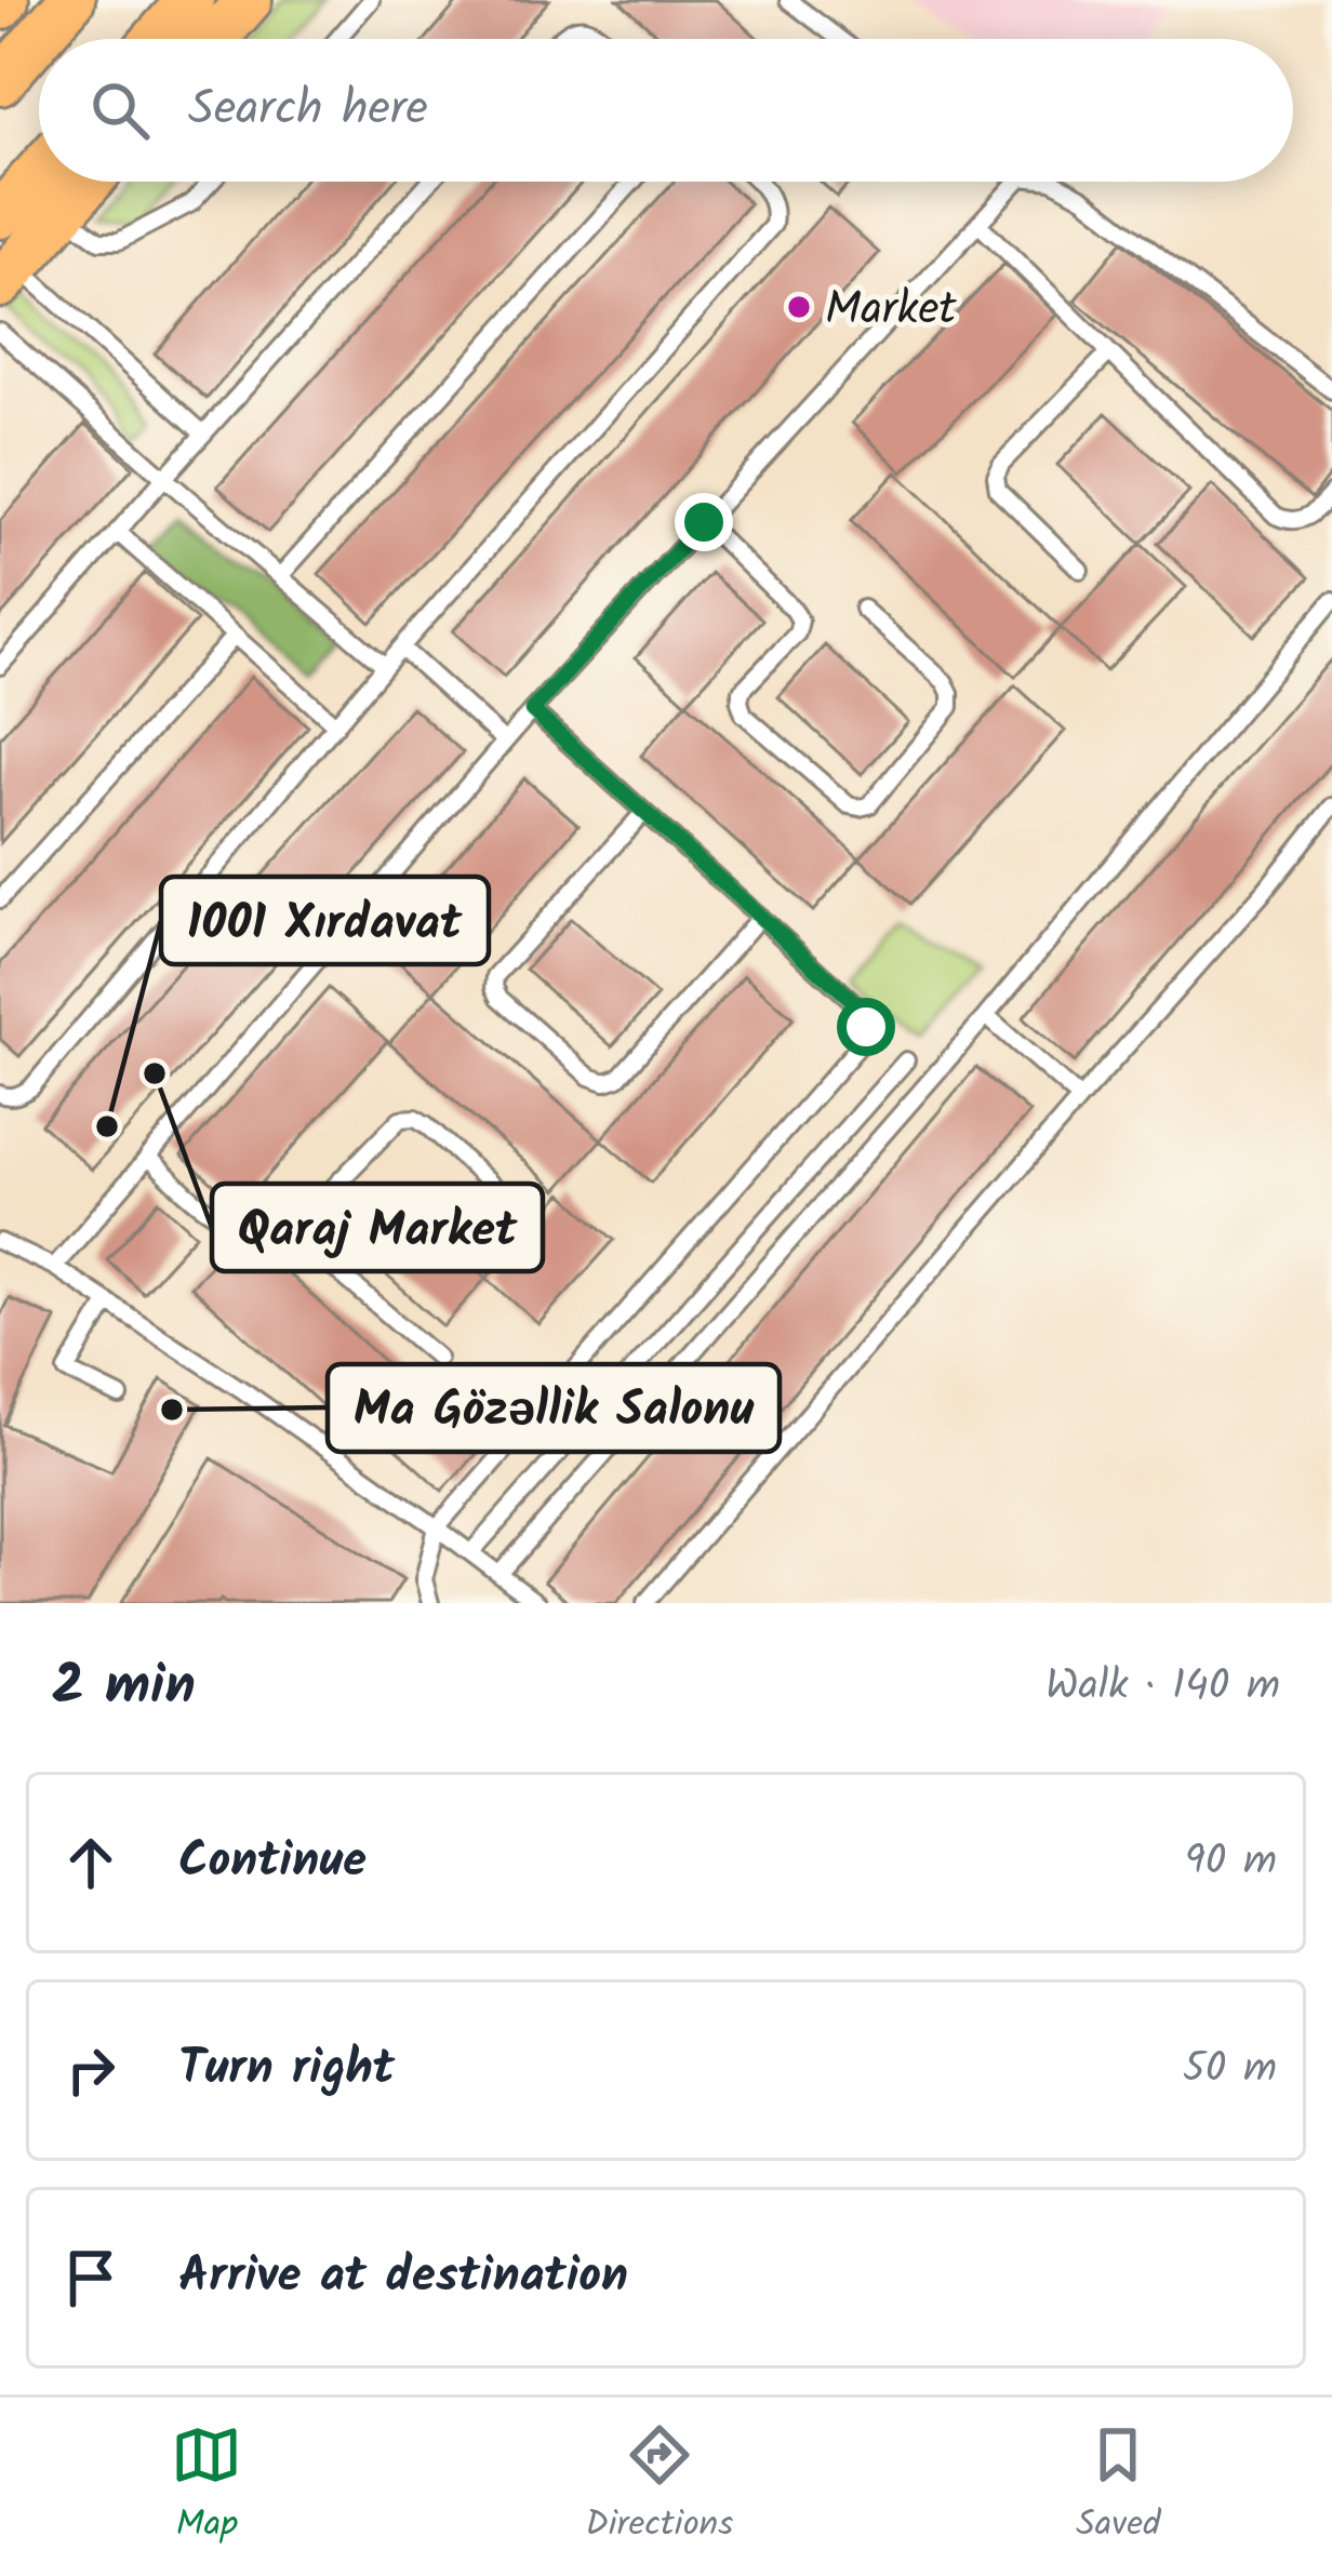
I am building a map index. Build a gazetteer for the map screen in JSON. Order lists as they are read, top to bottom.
{
  "places": [
    "Market",
    "Qaraj Market",
    "1001 Xırdavat",
    "Ma Gözəllik Salonu"
  ],
  "page": {
    "search": "Search here",
    "heading": ["2 min", "Walk · 140 m"],
    "list": [
      ["Continue", "90 m"],
      ["Turn right", "50 m"],
      "Arrive at destination"
    ],
    "nav": ["Map", "Directions", "Saved"]
  }
}
